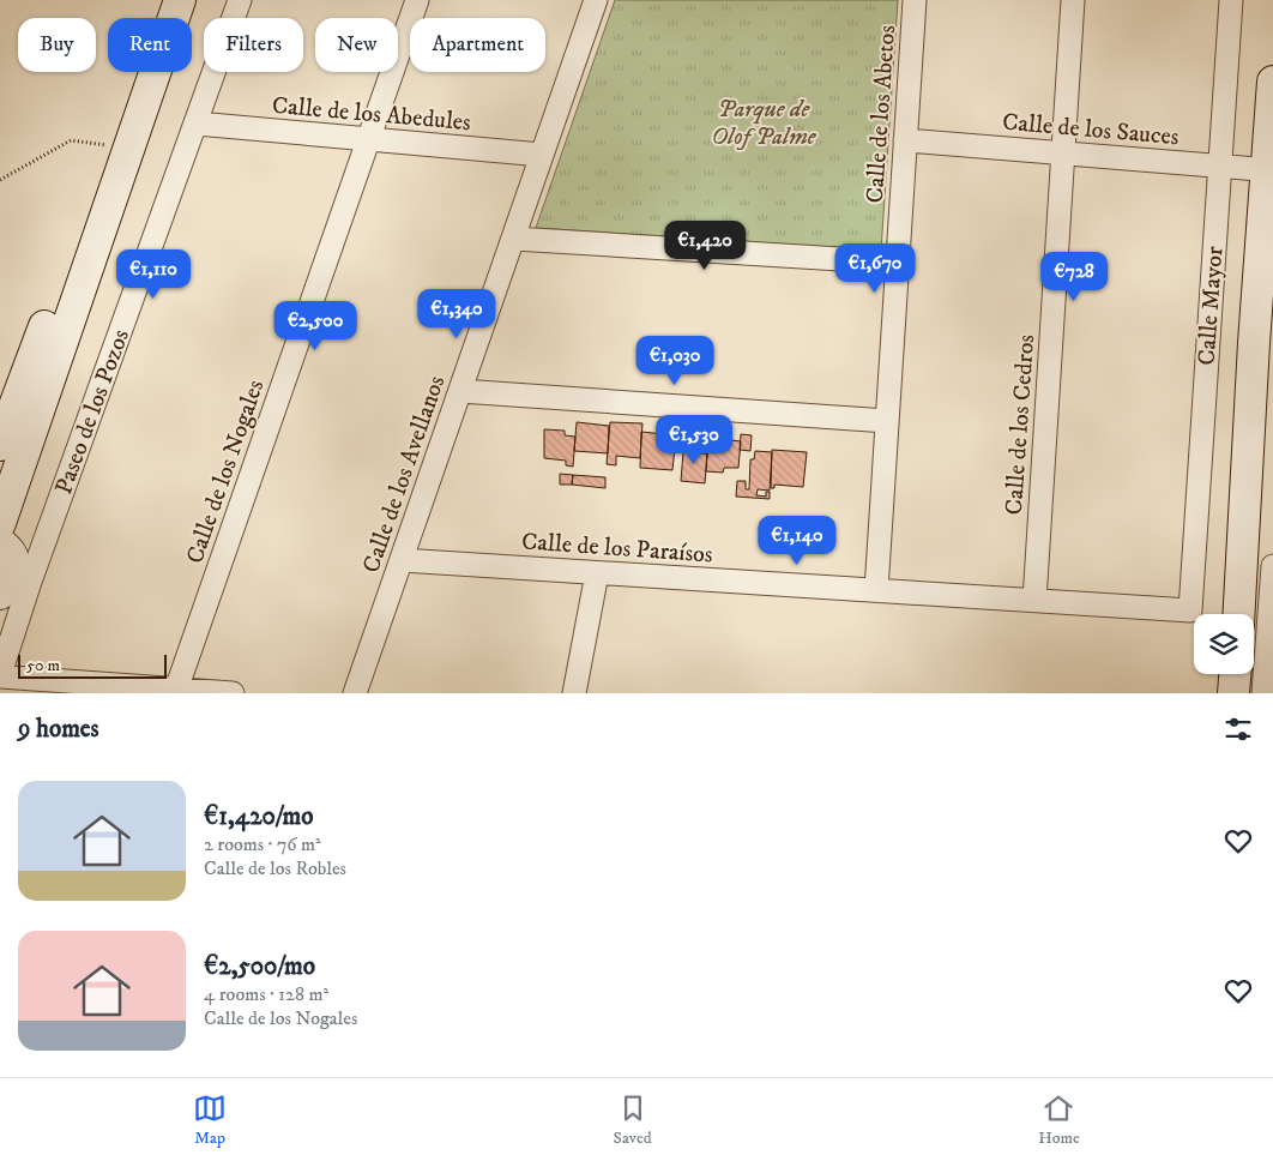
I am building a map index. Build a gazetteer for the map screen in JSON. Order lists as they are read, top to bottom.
{
  "streets": {
    "street": [
      "Calle de los Abedules",
      "Calle de los Abetos",
      "Calle de los Sauces",
      "Calle Mayor",
      "Paseo de los Pozos",
      "Calle de los Cedros",
      "Calle de los Nogales",
      "Calle de los Avellanos",
      "Calle de los Paraísos"
    ]
  },
  "crossings": [
    ["Calle de los Abedules", "Paseo de los Pozos"],
    ["Calle de los Abedules", "Calle de los Nogales"],
    ["Calle de los Abedules", "Calle de los Avellanos"],
    ["Calle de los Abetos", "Calle de los Sauces"],
    ["Calle de los Abetos", "Calle de los Paraísos"],
    ["Calle de los Sauces", "Calle Mayor"],
    ["Calle de los Sauces", "Calle de los Cedros"],
    ["Calle Mayor", "Calle de los Paraísos"],
    ["Calle de los Cedros", "Calle de los Paraísos"],
    ["Calle de los Avellanos", "Calle de los Paraísos"]
  ],
  "parks": ["Parque de Olof Palme"],
  "scale_bar": "50 m",
  "page": {
    "chip": [
      "Buy",
      "Rent",
      "Filters",
      "New",
      "Apartment"
    ],
    "price": [
      "€1,420",
      "€1,670",
      "€1,110",
      "€728",
      "€1,340",
      "€2,500",
      "€1,030",
      "€1,530",
      "€1,140"
    ],
    "scale": "50 m",
    "heading": "9 homes",
    "list": [
      {
        "name": "€1,420/mo",
        "note": "2 rooms · 76 m² · Calle de los Robles"
      },
      {
        "name": "€2,500/mo",
        "note": "4 rooms · 128 m² · Calle de los Nogales"
      }
    ],
    "tabs": ["Map", "Saved", "Home"]
  }
}
